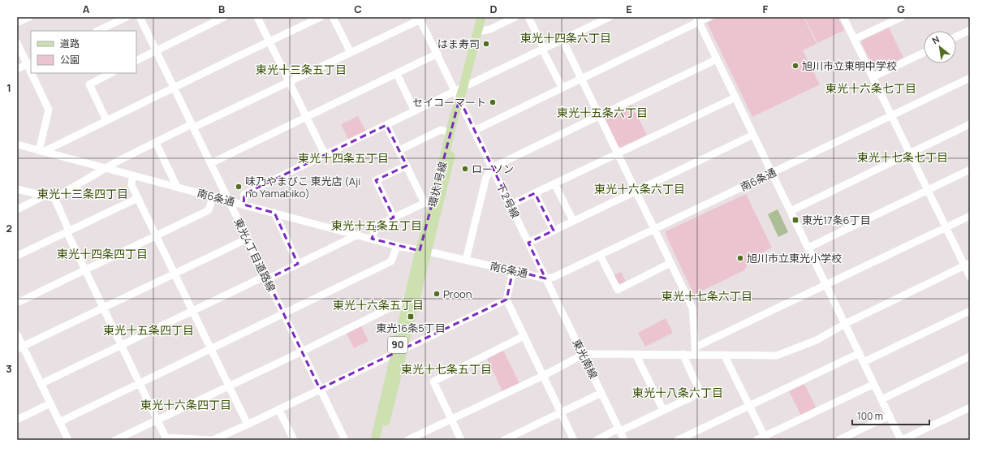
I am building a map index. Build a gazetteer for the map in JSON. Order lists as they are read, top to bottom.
{
  "streets": {
    "main road": ["環状1号線", "90"],
    "street": [
      "南6条通",
      "下2号線",
      "東光4丁目道路線",
      "東光南線"
    ]
  },
  "crossings": [
    ["南6条通", "環状1号線"],
    ["南6条通", "下2号線"],
    ["南6条通", "東光4丁目道路線"],
    ["南6条通", "東光南線"],
    ["環状1号線", "下2号線"],
    ["下2号線", "東光南線"]
  ],
  "districts": [
    "東光十四条六丁目",
    "東光十三条五丁目",
    "東光十六条七丁目",
    "東光十五条六丁目",
    "東光十七条七丁目",
    "東光十四条五丁目",
    "東光十六条六丁目",
    "東光十三条四丁目",
    "東光十五条五丁目",
    "東光十四条四丁目",
    "東光十七条六丁目",
    "東光十六条五丁目",
    "東光十五条四丁目",
    "東光十七条五丁目",
    "東光十八条六丁目",
    "東光十六条四丁目"
  ],
  "places": {
    "other": [
      "はま寿司",
      "旭川市立東明中学校",
      "セイコーマート",
      "ローソン",
      "味乃やまびこ 東光店 (Aji no Yamabiko)",
      "旭川市立東光小学校",
      "Proon"
    ],
    "transit": ["東光17条6丁目", "東光16条5丁目"]
  },
  "legend": ["道路", "公園"],
  "scale_bar": "100 m",
  "north": "top left",
  "grid": {
    "columns": [
      "A",
      "B",
      "C",
      "D",
      "E",
      "F",
      "G"
    ],
    "rows": ["1", "2", "3"]
  }
}
